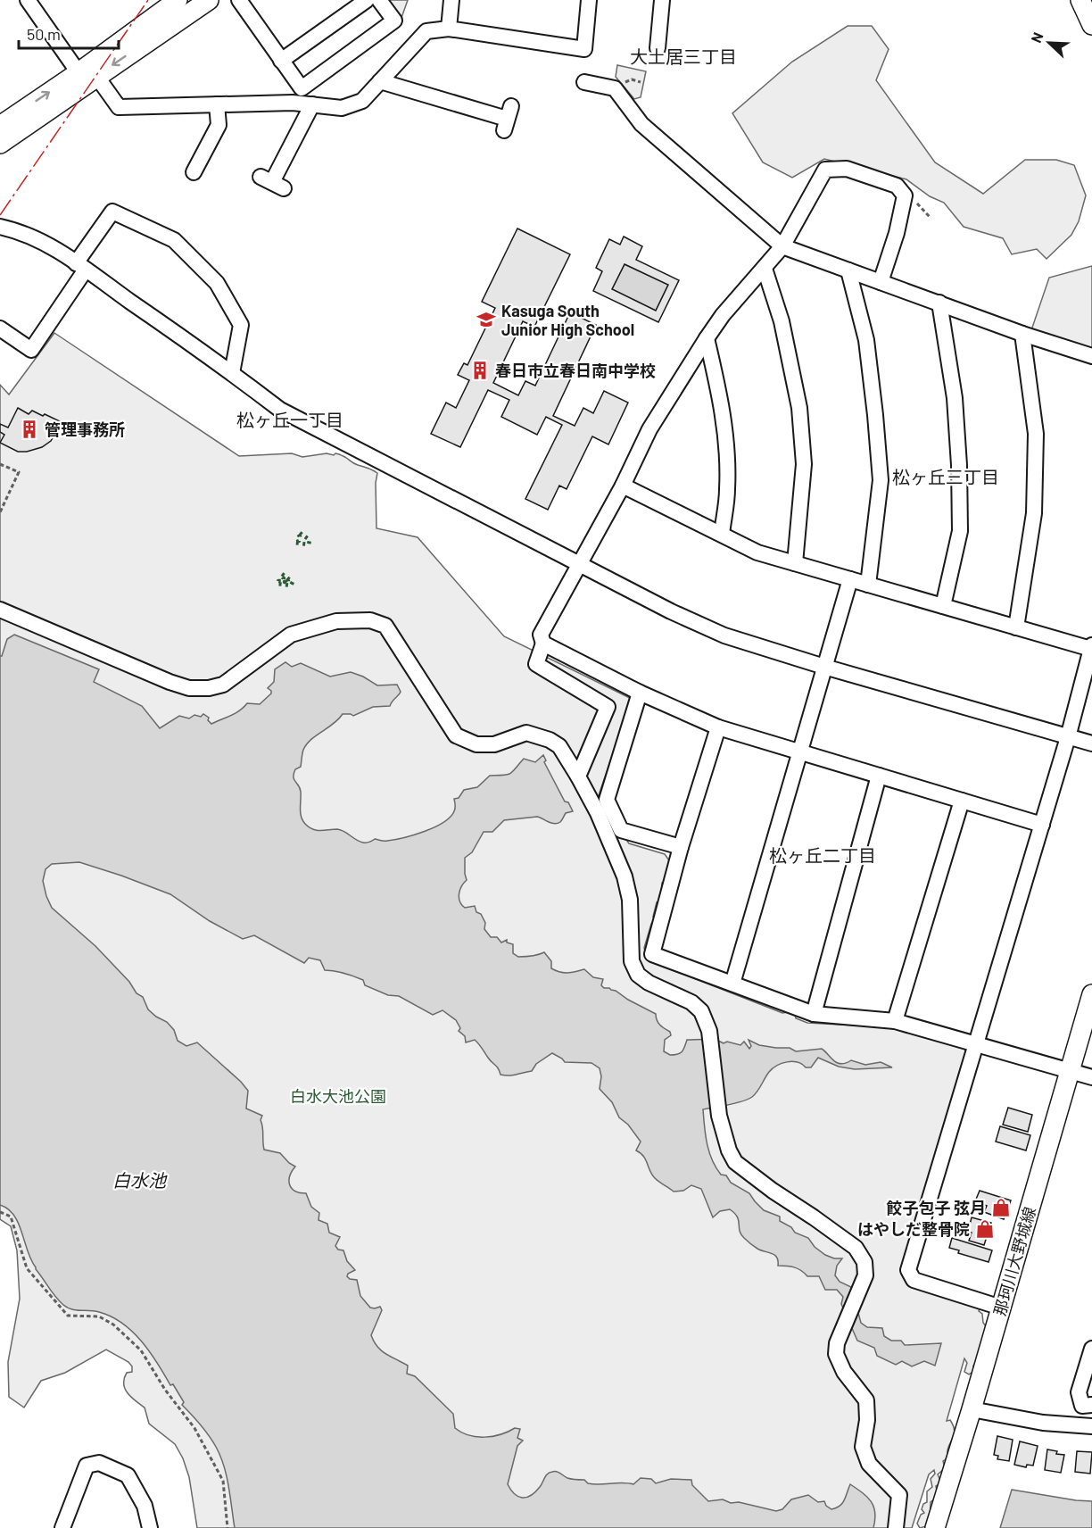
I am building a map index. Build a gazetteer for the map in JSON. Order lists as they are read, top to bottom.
{
  "streets": {
    "main road": ["那珂川大野城線"]
  },
  "districts": [
    "大土居三丁目",
    "松ヶ丘一丁目",
    "松ヶ丘三丁目",
    "松ヶ丘二丁目"
  ],
  "water": ["白水池"],
  "parks": ["白水大池公園"],
  "places": {
    "school or university": ["Kasuga South Junior High School"],
    "building": ["春日市立春日南中学校", "管理事務所"],
    "shop": ["餃子包子 弦月", "はやしだ整骨院"]
  },
  "scale_bar": "50 m",
  "north": "top left"
}
